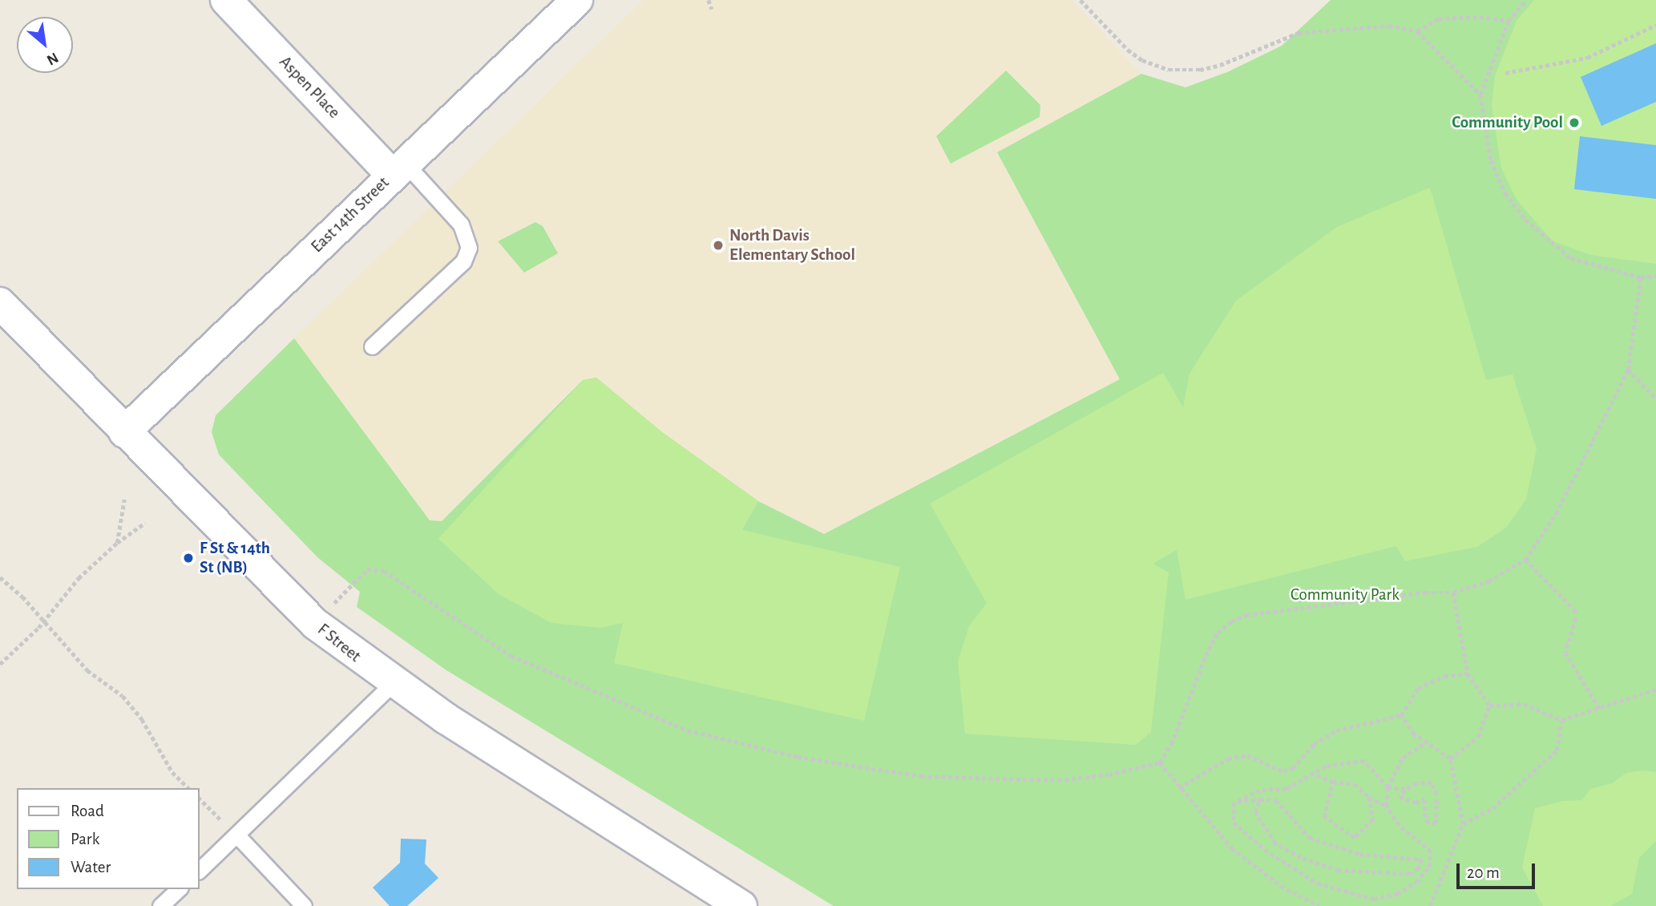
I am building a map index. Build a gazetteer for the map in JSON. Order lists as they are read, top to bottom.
{
  "streets": {
    "street": ["Aspen Place", "East 14th Street", "F Street"]
  },
  "crossings": [
    ["Aspen Place", "East 14th Street"],
    ["East 14th Street", "F Street"]
  ],
  "parks": ["Community Park"],
  "places": ["Community Pool", "North Davis Elementary School", "F St & 14th St (NB)"],
  "legend": ["Road", "Park", "Water"],
  "scale_bar": "20 m",
  "north": "bottom right"
}
